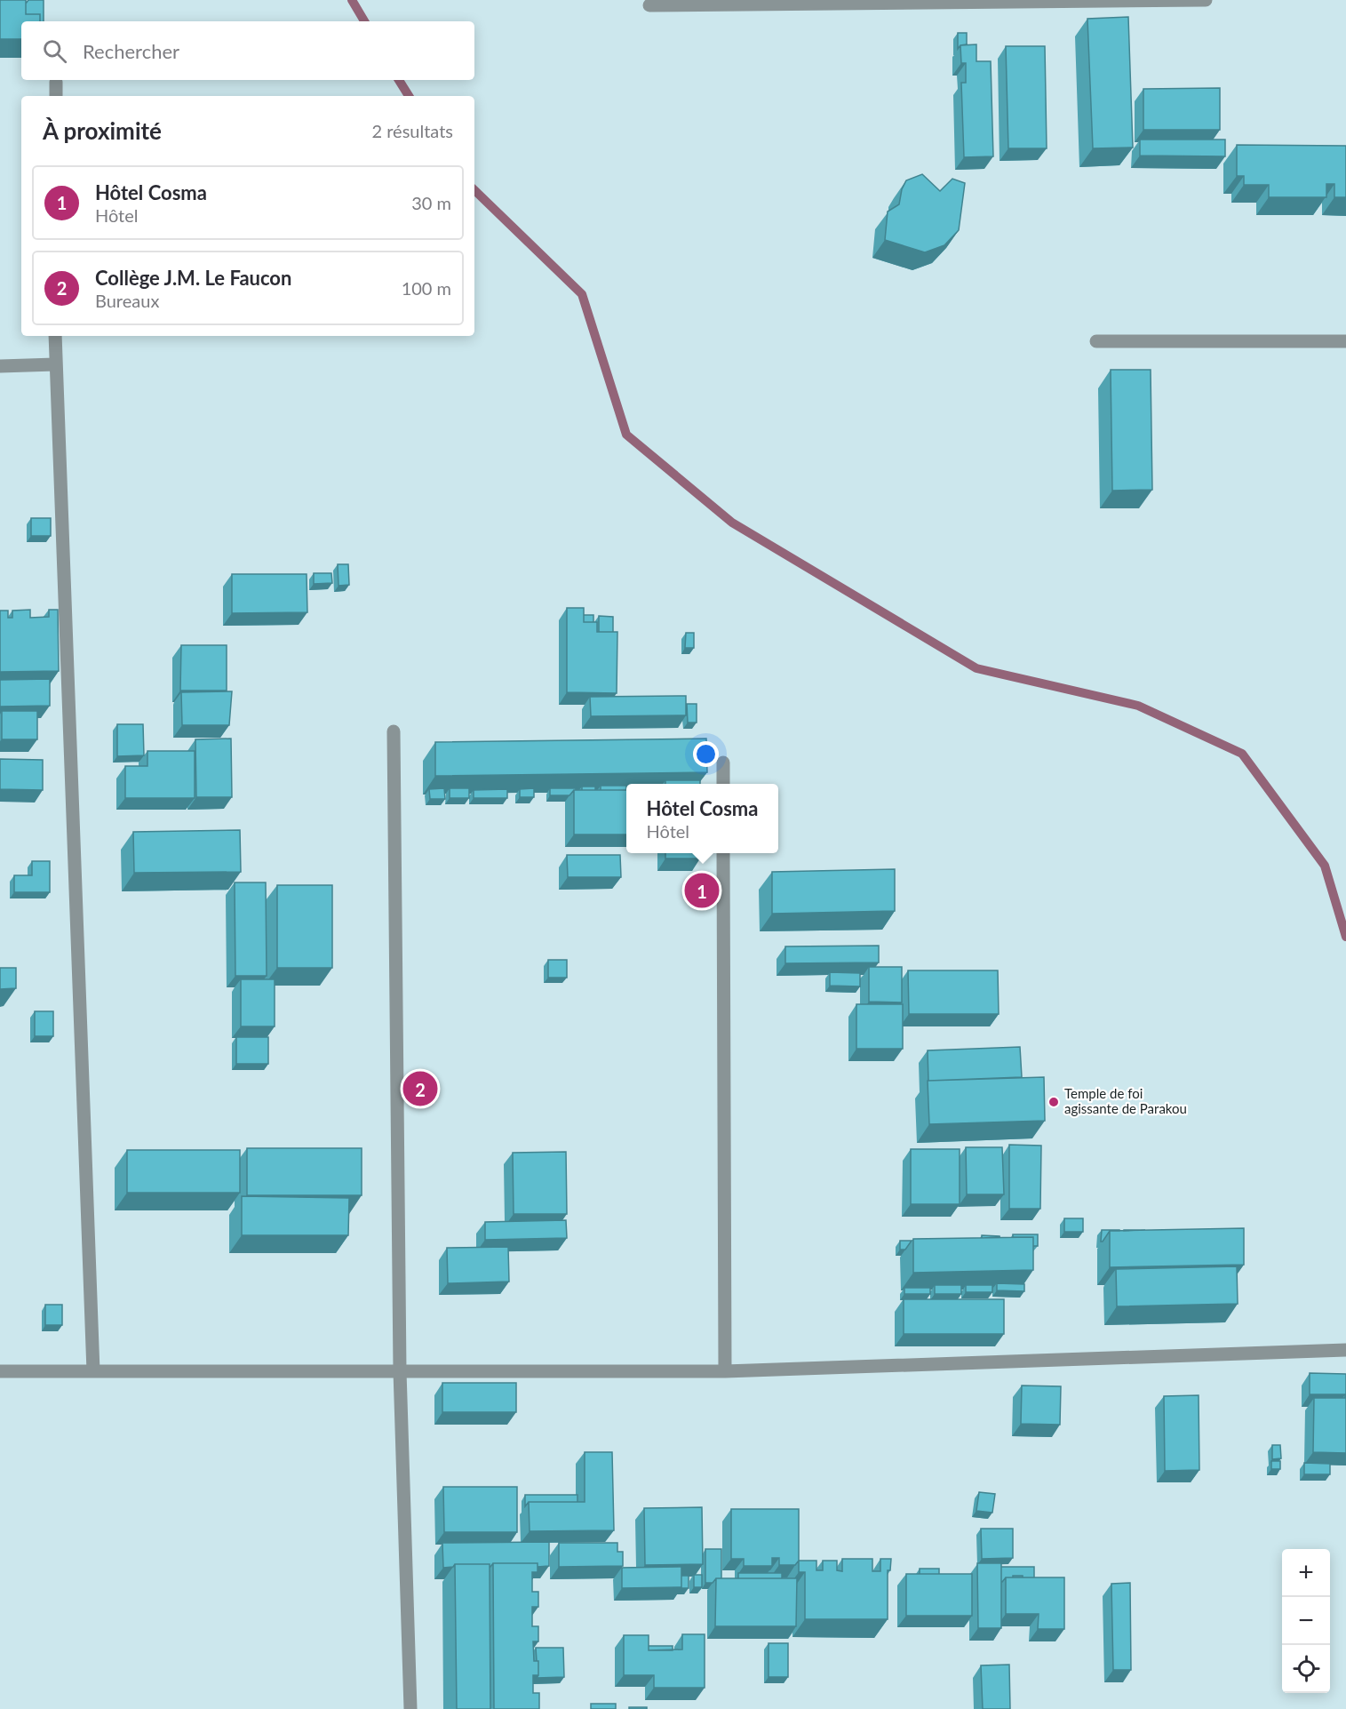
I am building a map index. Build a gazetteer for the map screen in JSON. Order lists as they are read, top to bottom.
{
  "places": ["Temple de foi agissante de Parakou"],
  "page": {
    "search": "Rechercher",
    "heading": ["À proximité", "2 résultats"],
    "list": [
      {
        "mark": "1",
        "name": "Hôtel Cosma",
        "note": "Hôtel",
        "value": "30 m"
      },
      {
        "mark": "2",
        "name": "Collège J.M. Le Faucon",
        "note": "Bureaux",
        "value": "100 m"
      }
    ],
    "popup": ["Hôtel Cosma", "Hôtel"],
    "pins": ["1", "2"],
    "map_buttons": ["+", "−"]
  }
}
